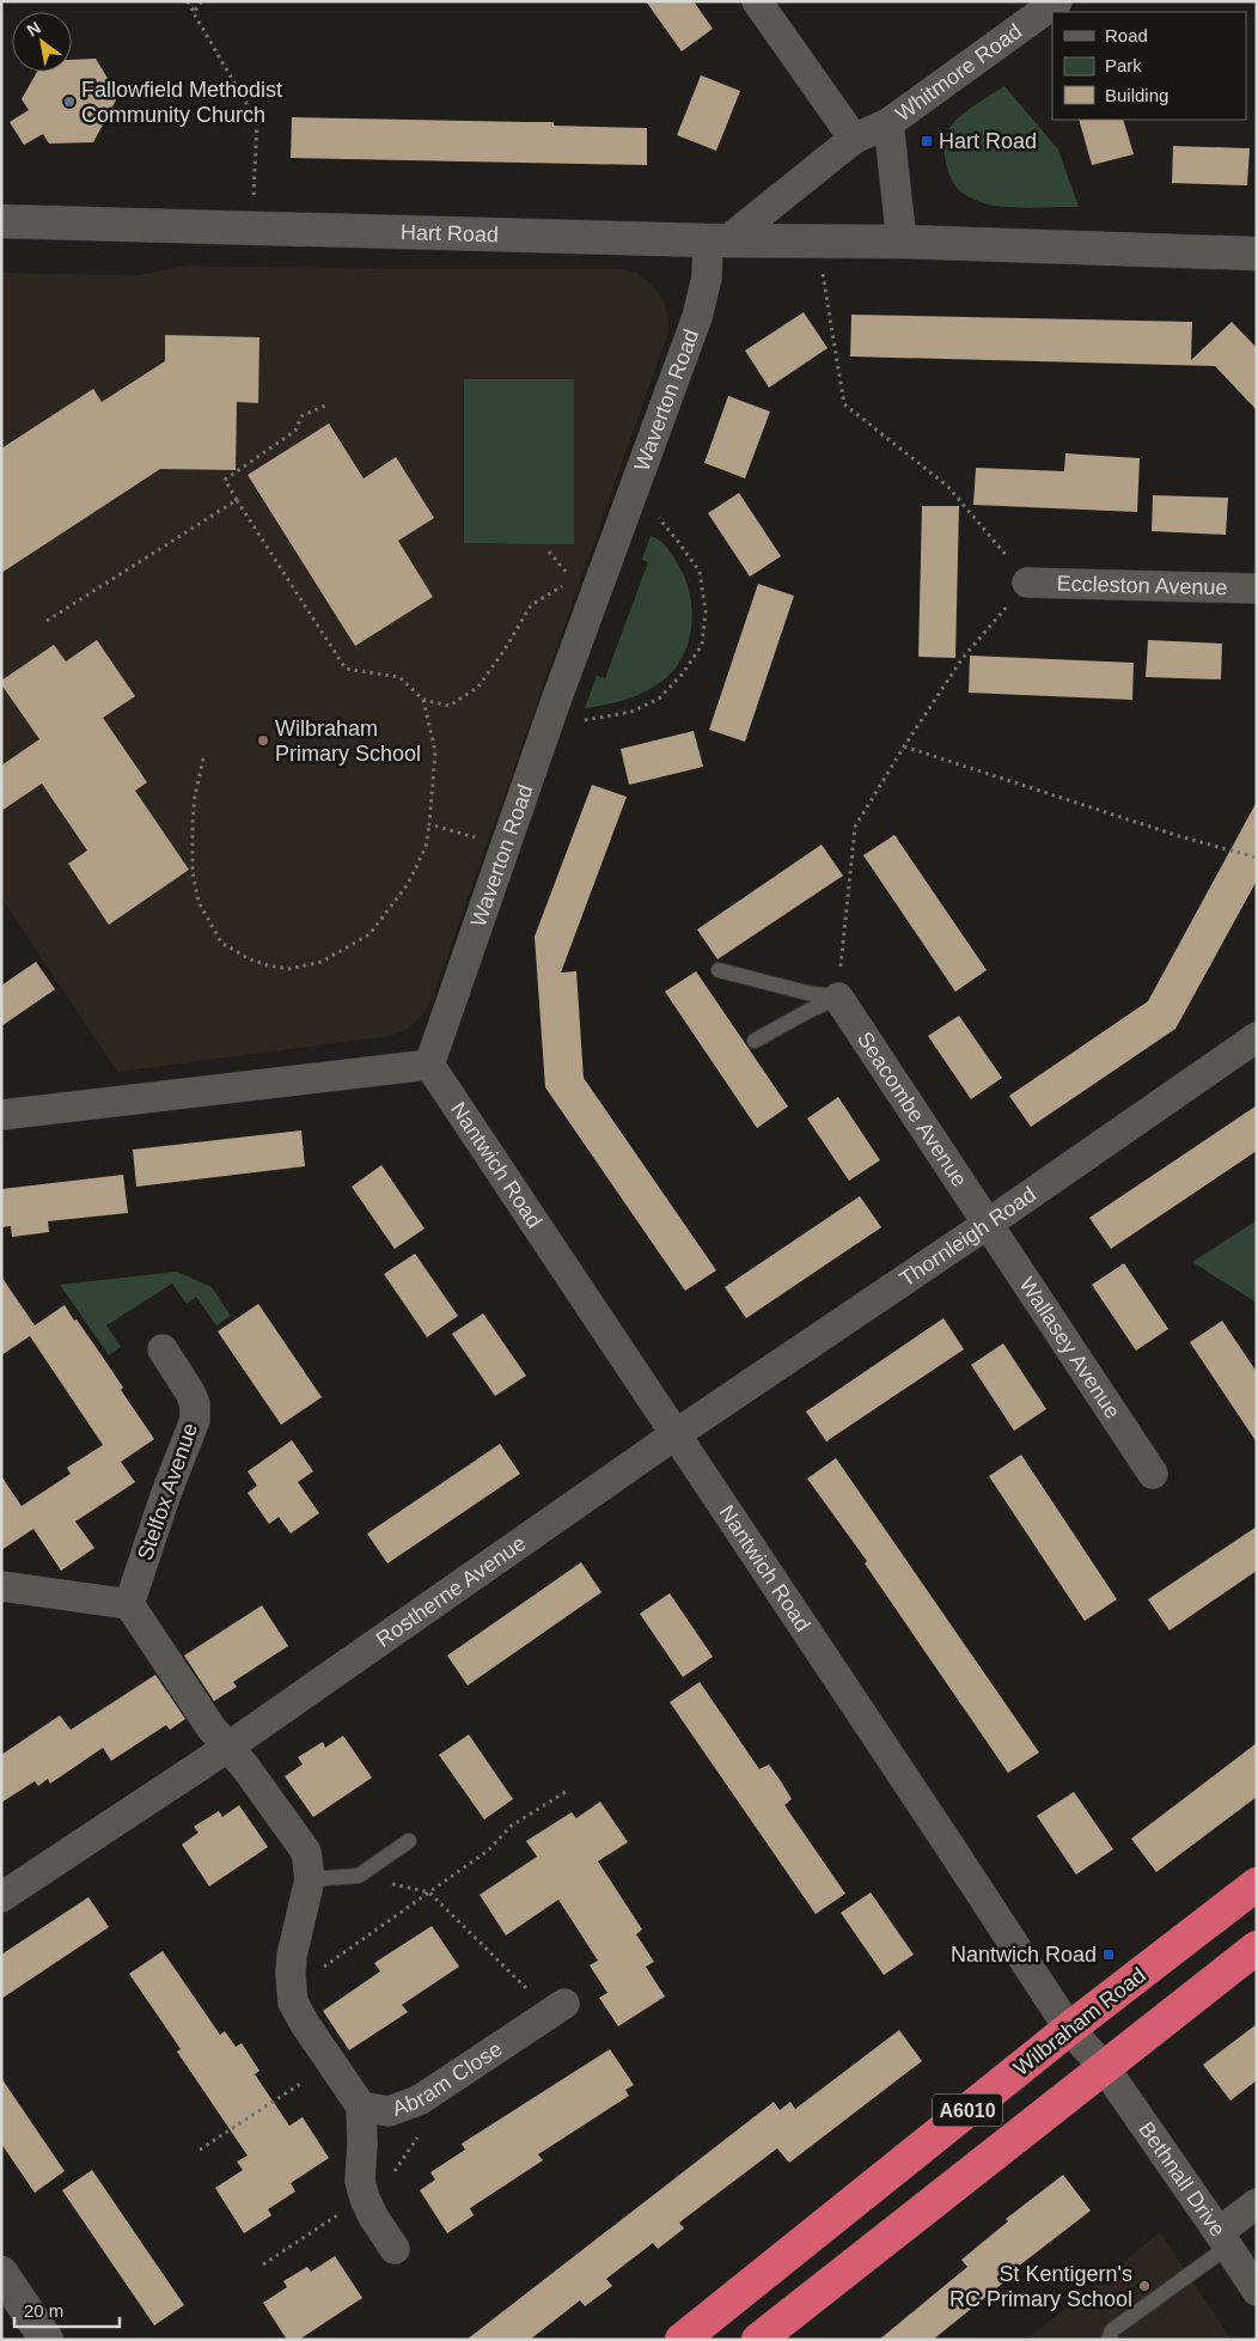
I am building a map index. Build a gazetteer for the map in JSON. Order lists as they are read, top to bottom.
{
  "streets": {
    "highway": ["Wilbraham Road", "A6010"],
    "street": [
      "Whitmore Road",
      "Hart Road",
      "Waverton Road",
      "Eccleston Avenue",
      "Seacombe Avenue",
      "Nantwich Road",
      "Thornleigh Road",
      "Wallasey Avenue",
      "Stelfox Avenue",
      "Rostherne Avenue",
      "Abram Close",
      "Bethnall Drive"
    ]
  },
  "crossings": [
    ["Whitmore Road", "Hart Road"],
    ["Whitmore Road", "Waverton Road"],
    ["Hart Road", "Waverton Road"],
    ["Waverton Road", "Nantwich Road"],
    ["Seacombe Avenue", "Thornleigh Road"],
    ["Seacombe Avenue", "Wallasey Avenue"],
    ["Nantwich Road", "Thornleigh Road"],
    ["Nantwich Road", "Rostherne Avenue"],
    ["Nantwich Road", "Wilbraham Road"],
    ["Nantwich Road", "A6010"],
    ["Nantwich Road", "Bethnall Drive"],
    ["Thornleigh Road", "Wallasey Avenue"],
    ["Thornleigh Road", "Rostherne Avenue"],
    ["A6010", "Bethnall Drive"]
  ],
  "places": {
    "other": ["Fallowfield Methodist Community Church", "Wilbraham Primary School", "St Kentigern's RC Primary School"],
    "transit": ["Hart Road", "Nantwich Road"]
  },
  "legend": ["Road", "Park", "Building"],
  "scale_bar": "20 m",
  "north": "top left"
}
